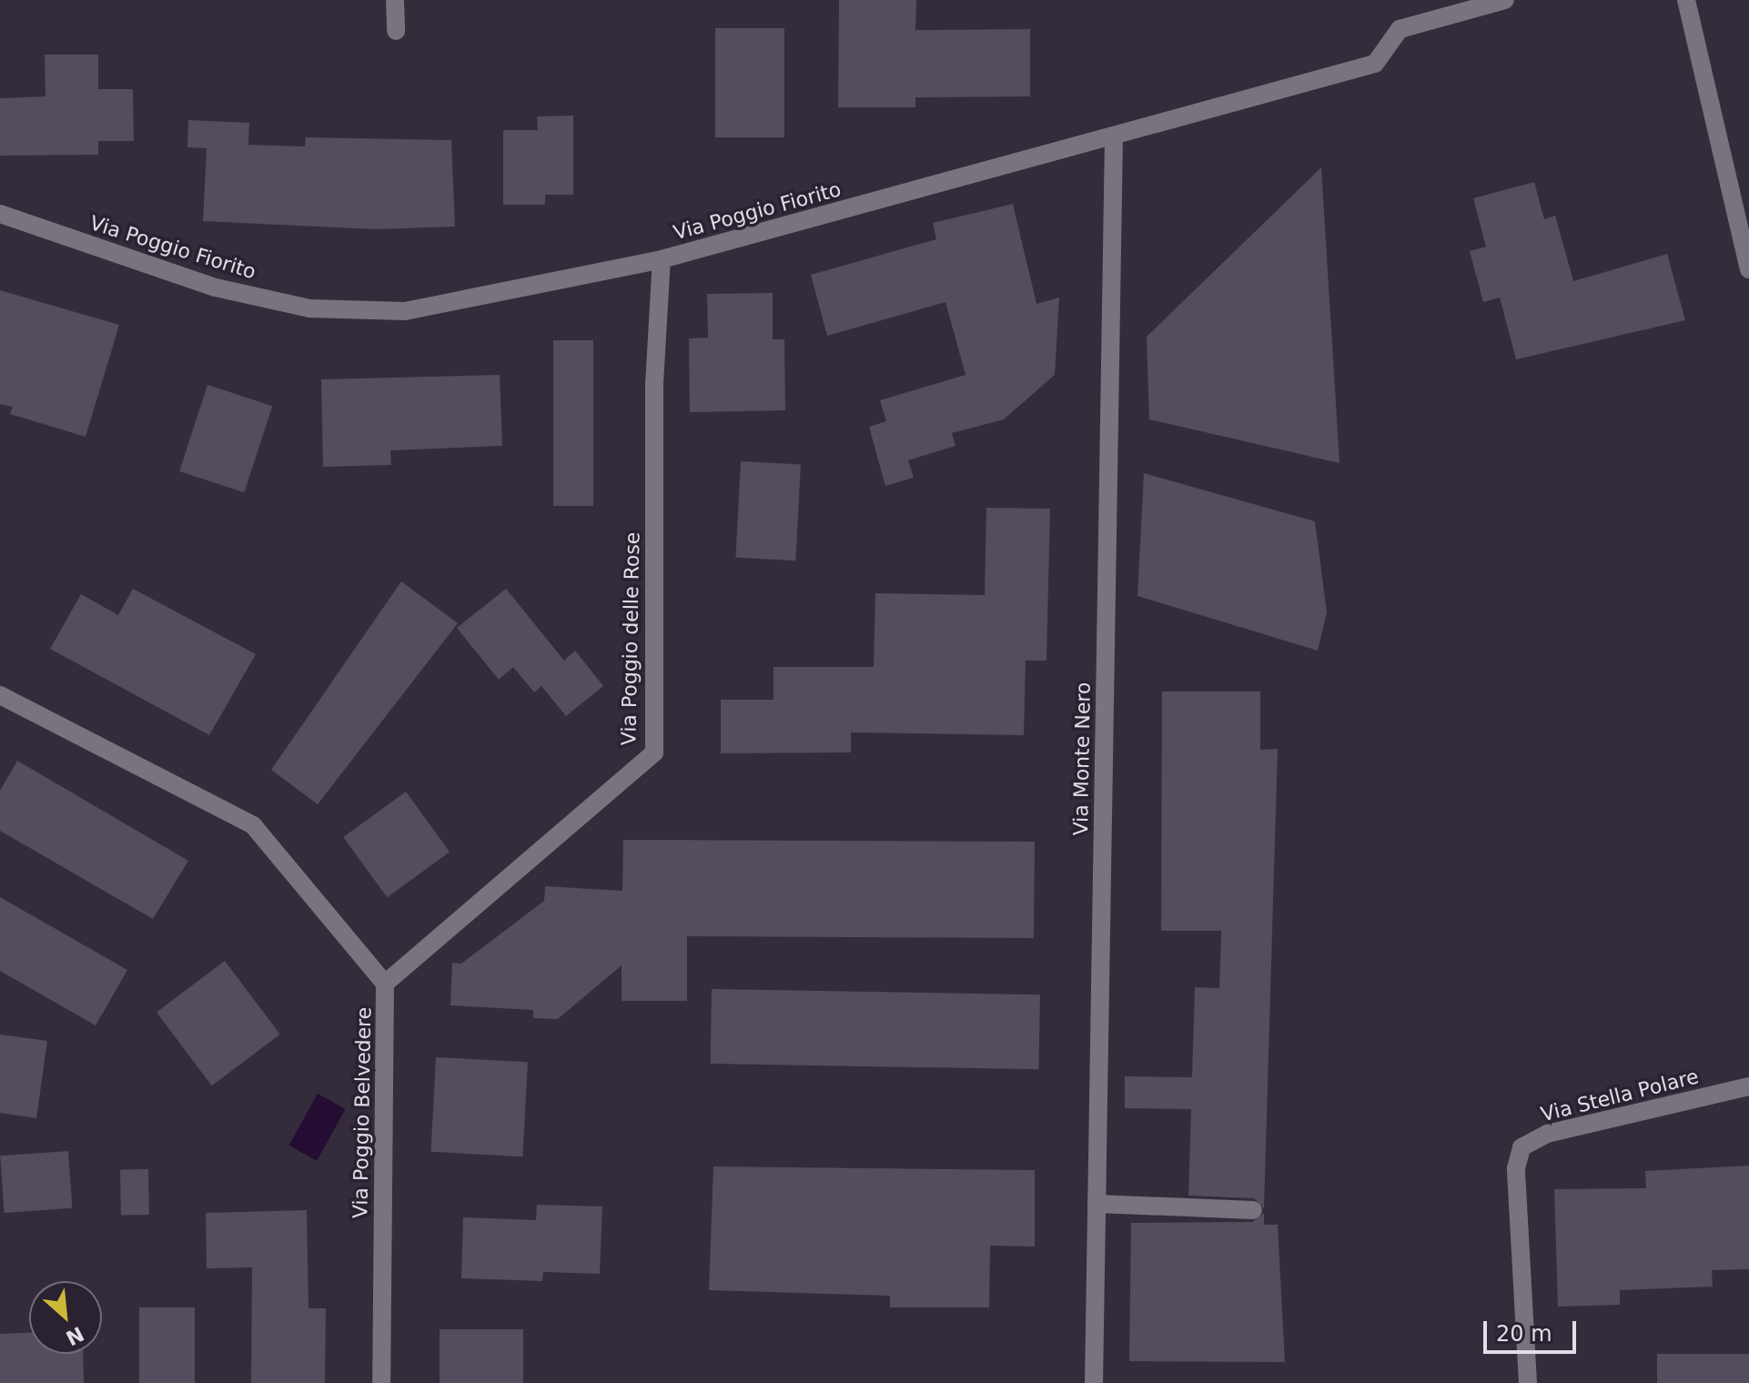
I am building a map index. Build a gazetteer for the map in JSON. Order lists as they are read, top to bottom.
{
  "streets": {
    "street": [
      "Via Poggio Fiorito",
      "Via Poggio delle Rose",
      "Via Monte Nero",
      "Via Stella Polare",
      "Via Poggio Belvedere"
    ]
  },
  "crossings": [
    ["Via Poggio Fiorito", "Via Poggio delle Rose"],
    ["Via Poggio Fiorito", "Via Monte Nero"],
    ["Via Poggio delle Rose", "Via Poggio Belvedere"]
  ],
  "scale_bar": "20 m",
  "north": "bottom right"
}
